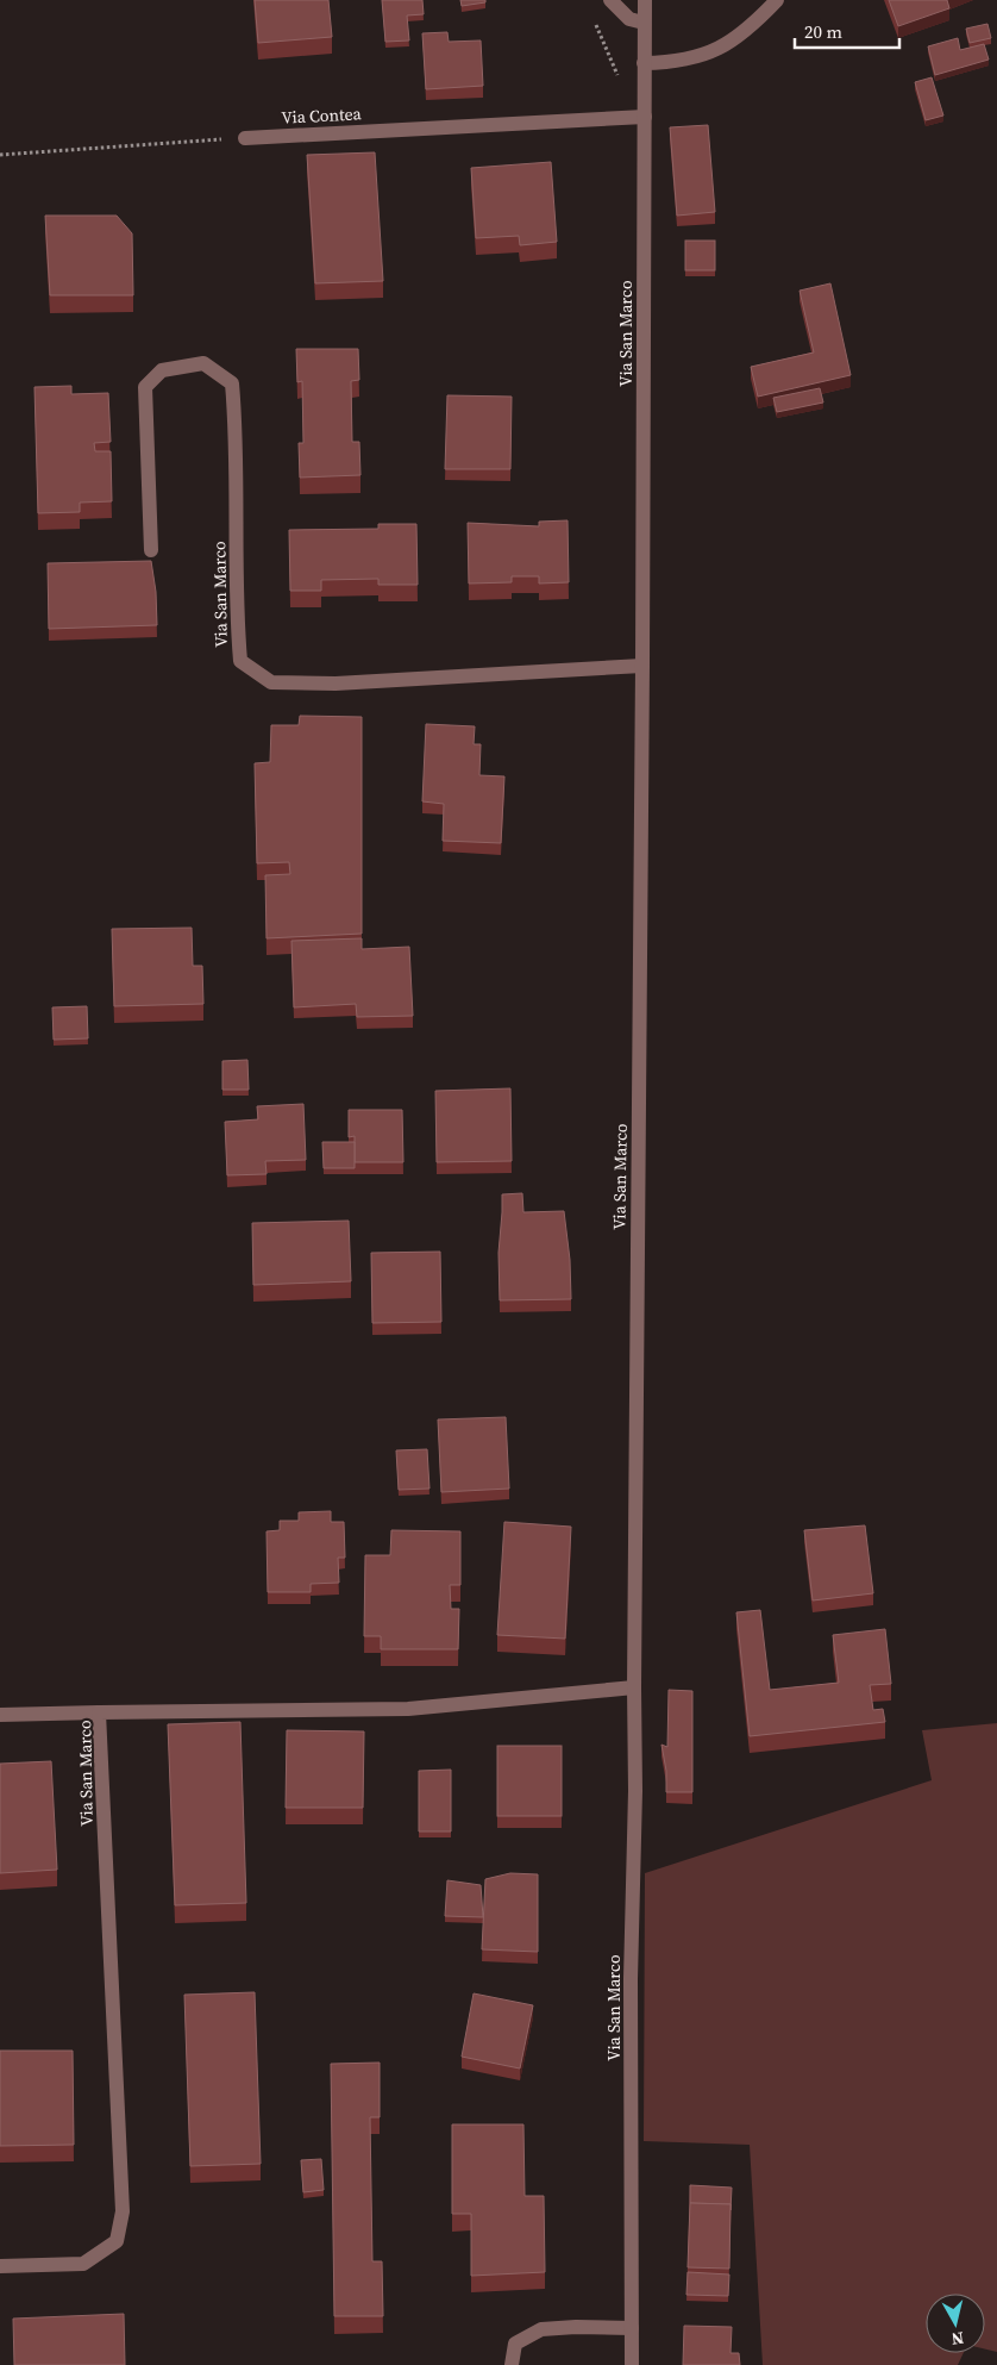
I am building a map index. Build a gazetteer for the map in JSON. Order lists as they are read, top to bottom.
{
  "streets": {
    "street": ["Via Contea", "Via San Marco"]
  },
  "crossings": [
    ["Via Contea", "Via San Marco"]
  ],
  "scale_bar": "20 m",
  "north": "bottom"
}
